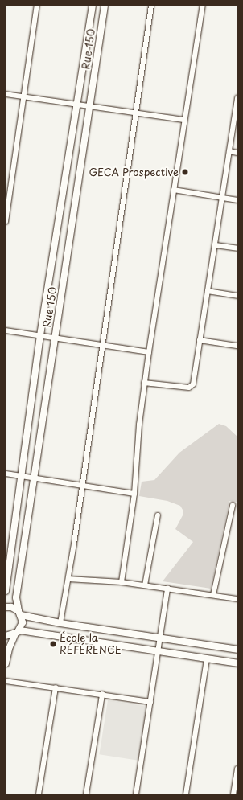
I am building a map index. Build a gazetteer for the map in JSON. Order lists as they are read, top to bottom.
{
  "streets": {
    "main road": ["Rue 150"]
  },
  "places": ["GECA Prospective", "École la RÉFÉRENCE"]
}
